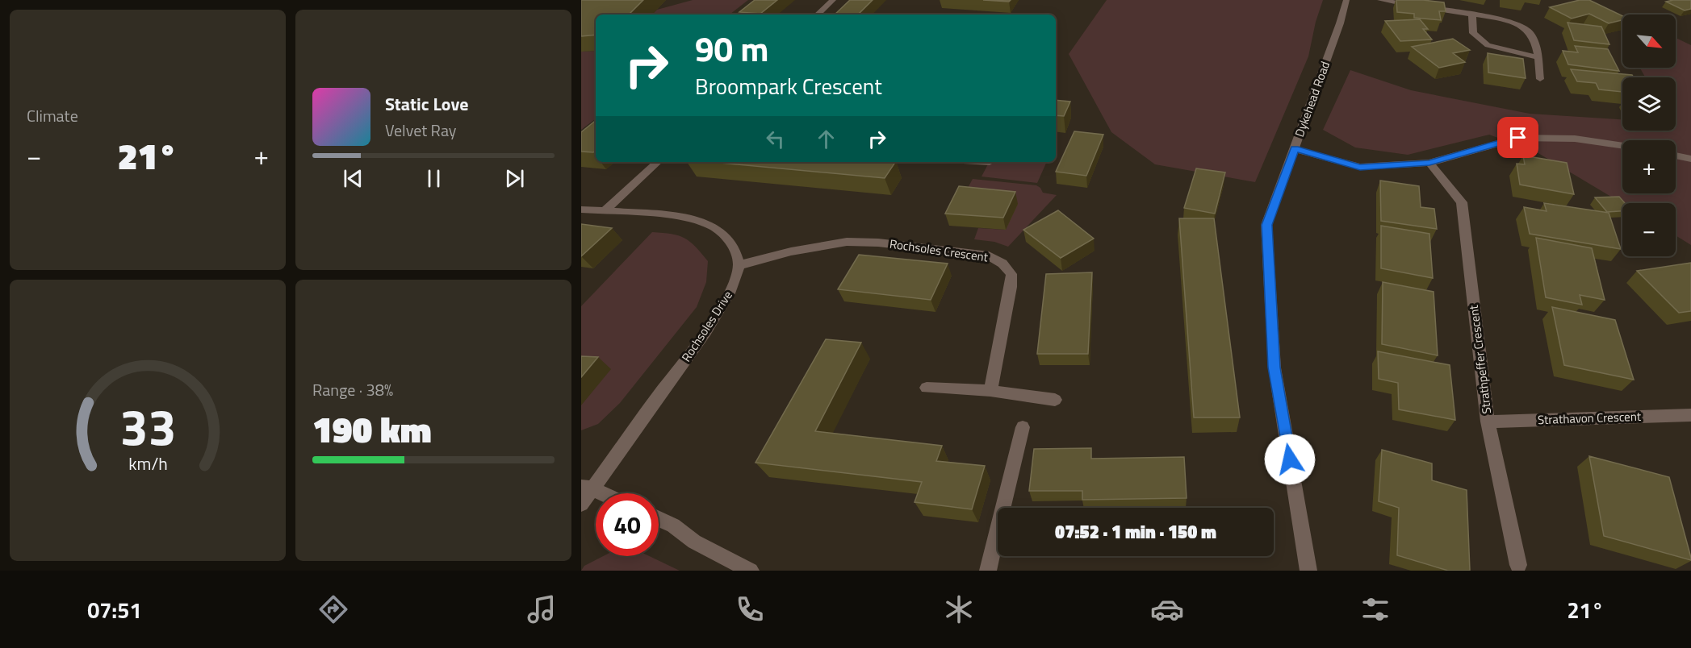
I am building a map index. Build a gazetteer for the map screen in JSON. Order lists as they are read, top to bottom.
{
  "streets": {
    "street": [
      "Dykehead Road",
      "Rochsoles Crescent",
      "Rochsoles Drive",
      "Strathpeffer Crescent",
      "Strathavon Crescent"
    ]
  },
  "crossings": [
    ["Rochsoles Crescent", "Rochsoles Drive"],
    ["Strathpeffer Crescent", "Strathavon Crescent"]
  ],
  "north": "bottom right",
  "page": {
    "tile": [
      "Climate",
      ["Range · 38%", "190 km"]
    ],
    "map_buttons": ["+", "−"],
    "turn": ["90 m", "Broompark Crescent"],
    "song": ["Static Love", "Velvet Ray"],
    "heat": ["−", "21°", "+"],
    "limit": "40",
    "trip": "07:52 · 1 min · 150 m",
    "tabs": ["07:51", "21°"],
    "gauge": ["33", "km/h"]
  }
}
